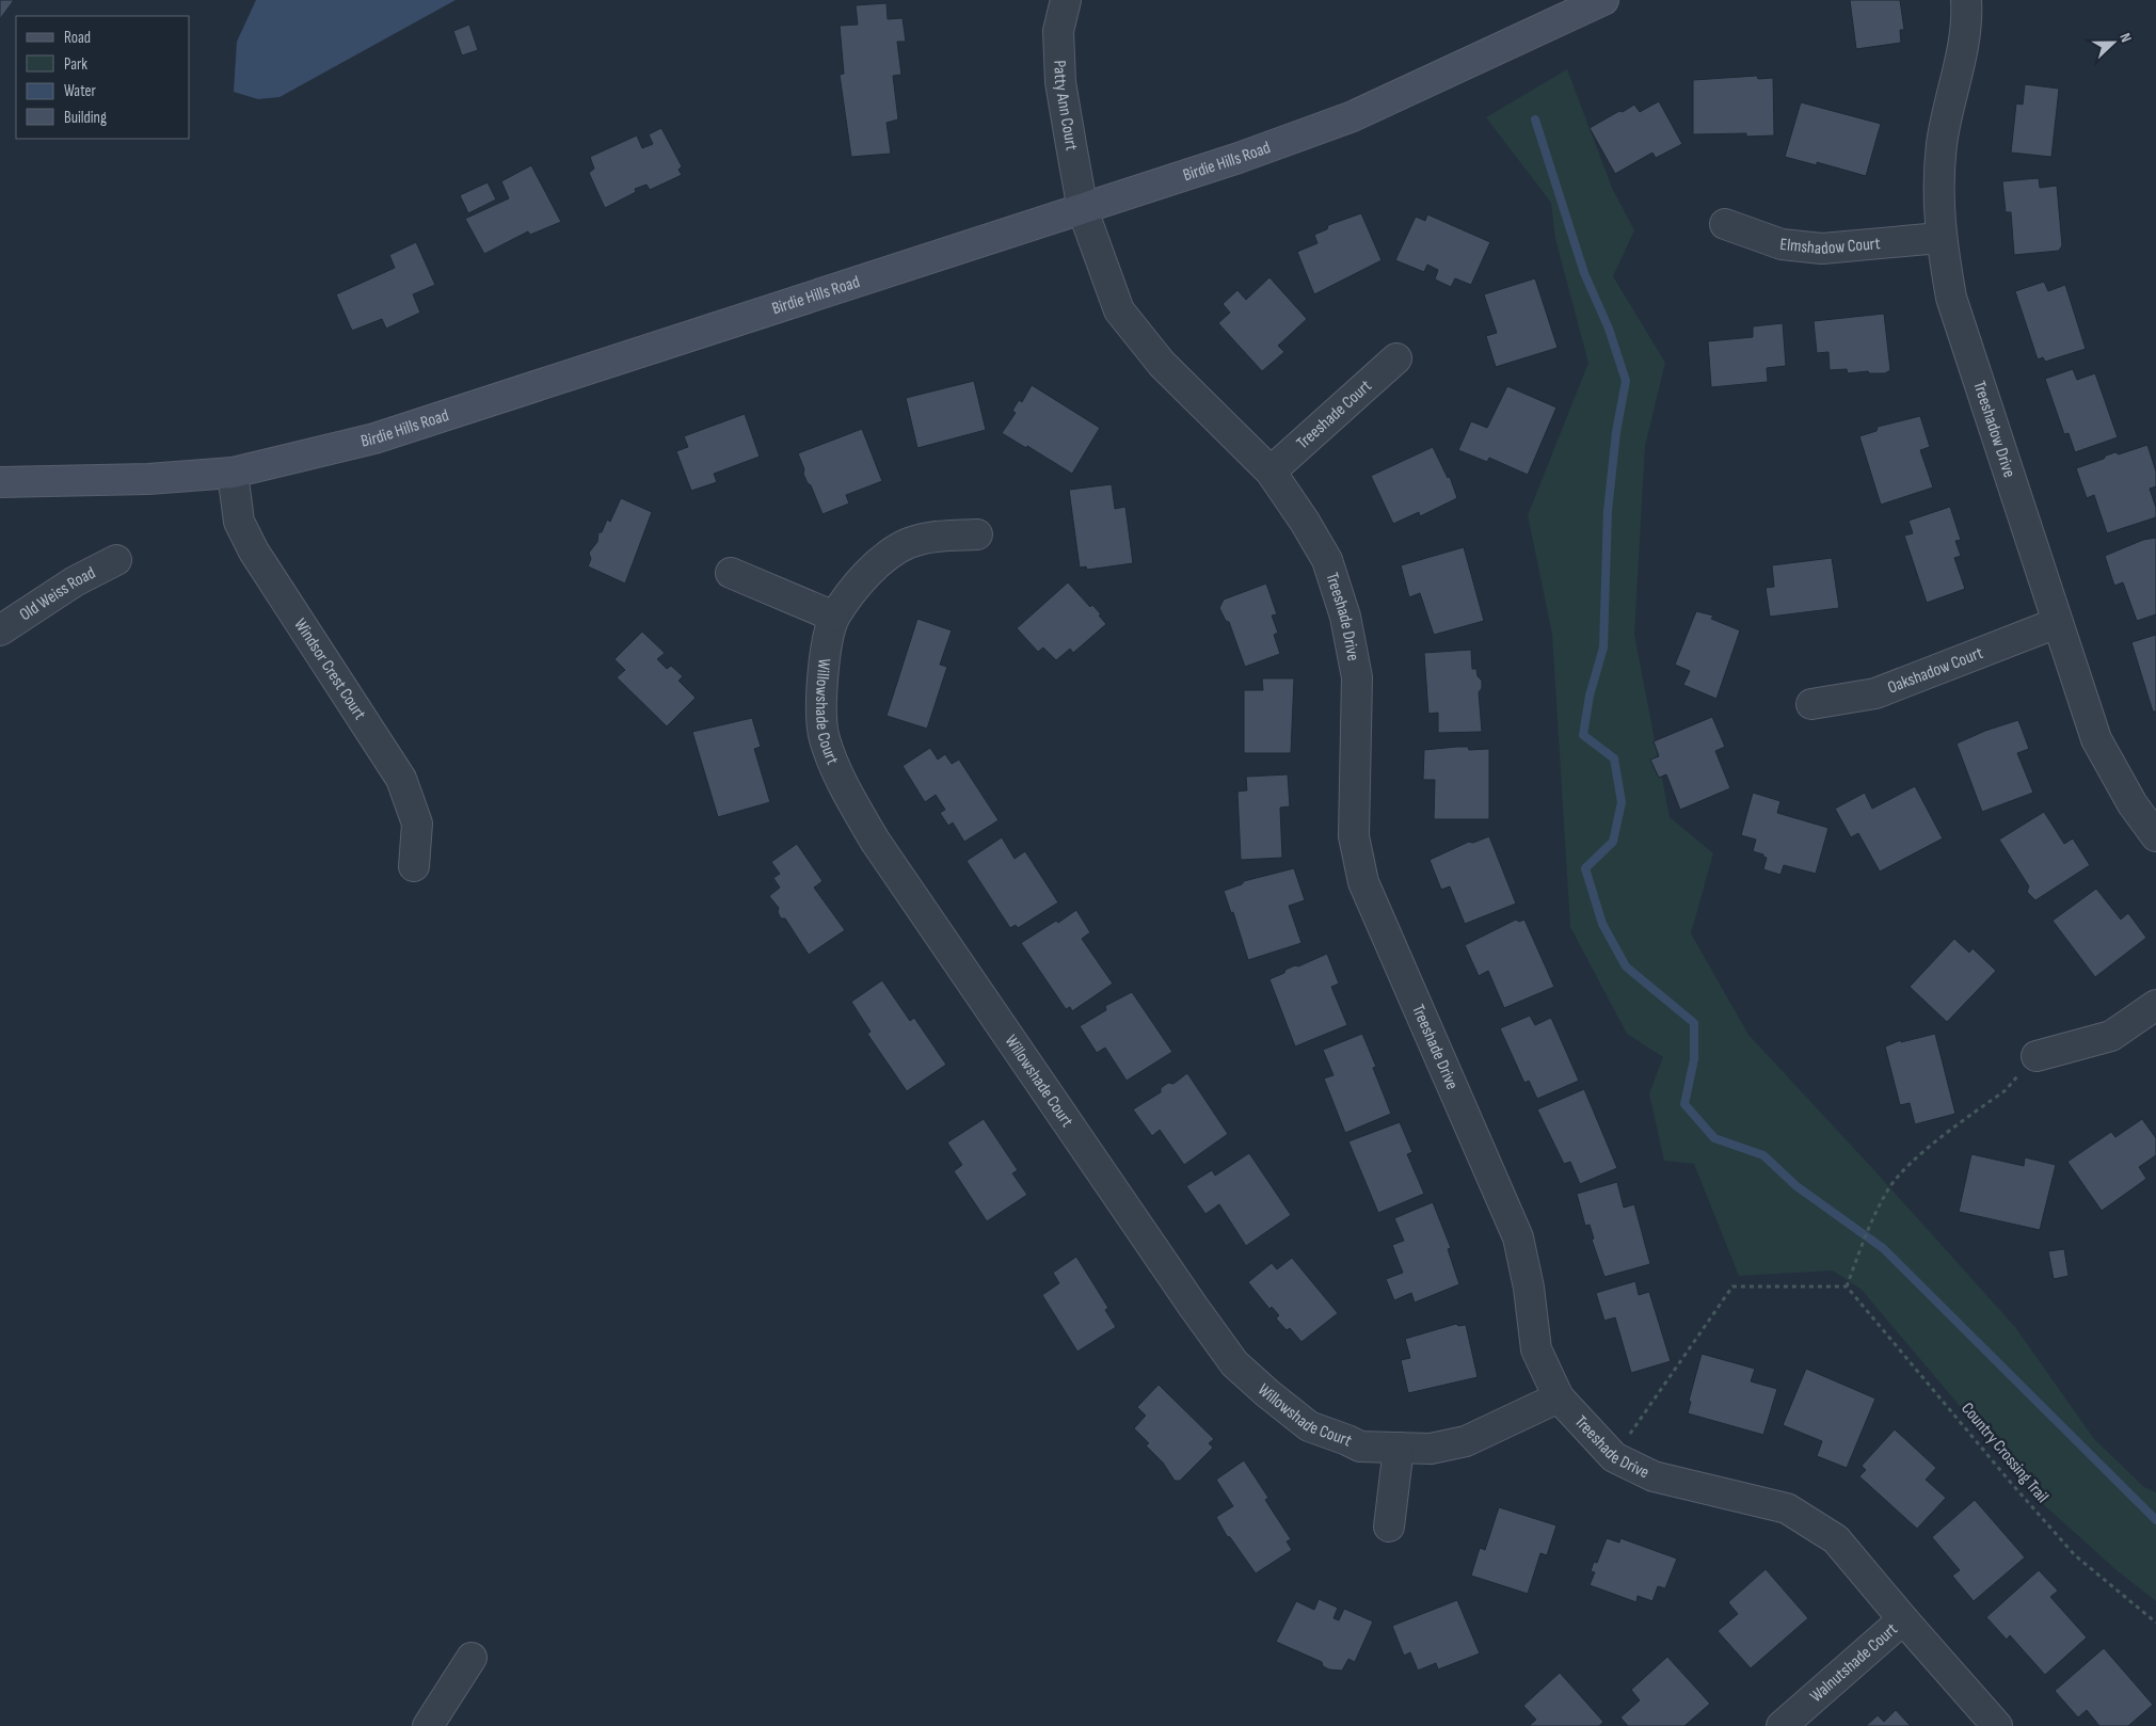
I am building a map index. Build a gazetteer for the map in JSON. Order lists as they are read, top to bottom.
{
  "streets": {
    "main road": ["Birdie Hills Road"],
    "street": [
      "Patty Ann Court",
      "Elmshadow Court",
      "Treeshade Court",
      "Treeshadow Drive",
      "Old Weiss Road",
      "Treeshade Drive",
      "Windsor Crest Court",
      "Oakshadow Court",
      "Willowshade Court",
      "Walnutshade Court"
    ],
    "path": ["Country Crossing Trail"]
  },
  "crossings": [
    ["Patty Ann Court", "Birdie Hills Road"],
    ["Patty Ann Court", "Treeshade Drive"],
    ["Birdie Hills Road", "Treeshade Drive"],
    ["Birdie Hills Road", "Windsor Crest Court"],
    ["Elmshadow Court", "Treeshadow Drive"],
    ["Treeshade Court", "Treeshade Drive"],
    ["Treeshadow Drive", "Oakshadow Court"],
    ["Treeshade Drive", "Willowshade Court"],
    ["Treeshade Drive", "Walnutshade Court"]
  ],
  "legend": [
    "Road",
    "Park",
    "Water",
    "Building"
  ],
  "north": "right"
}
